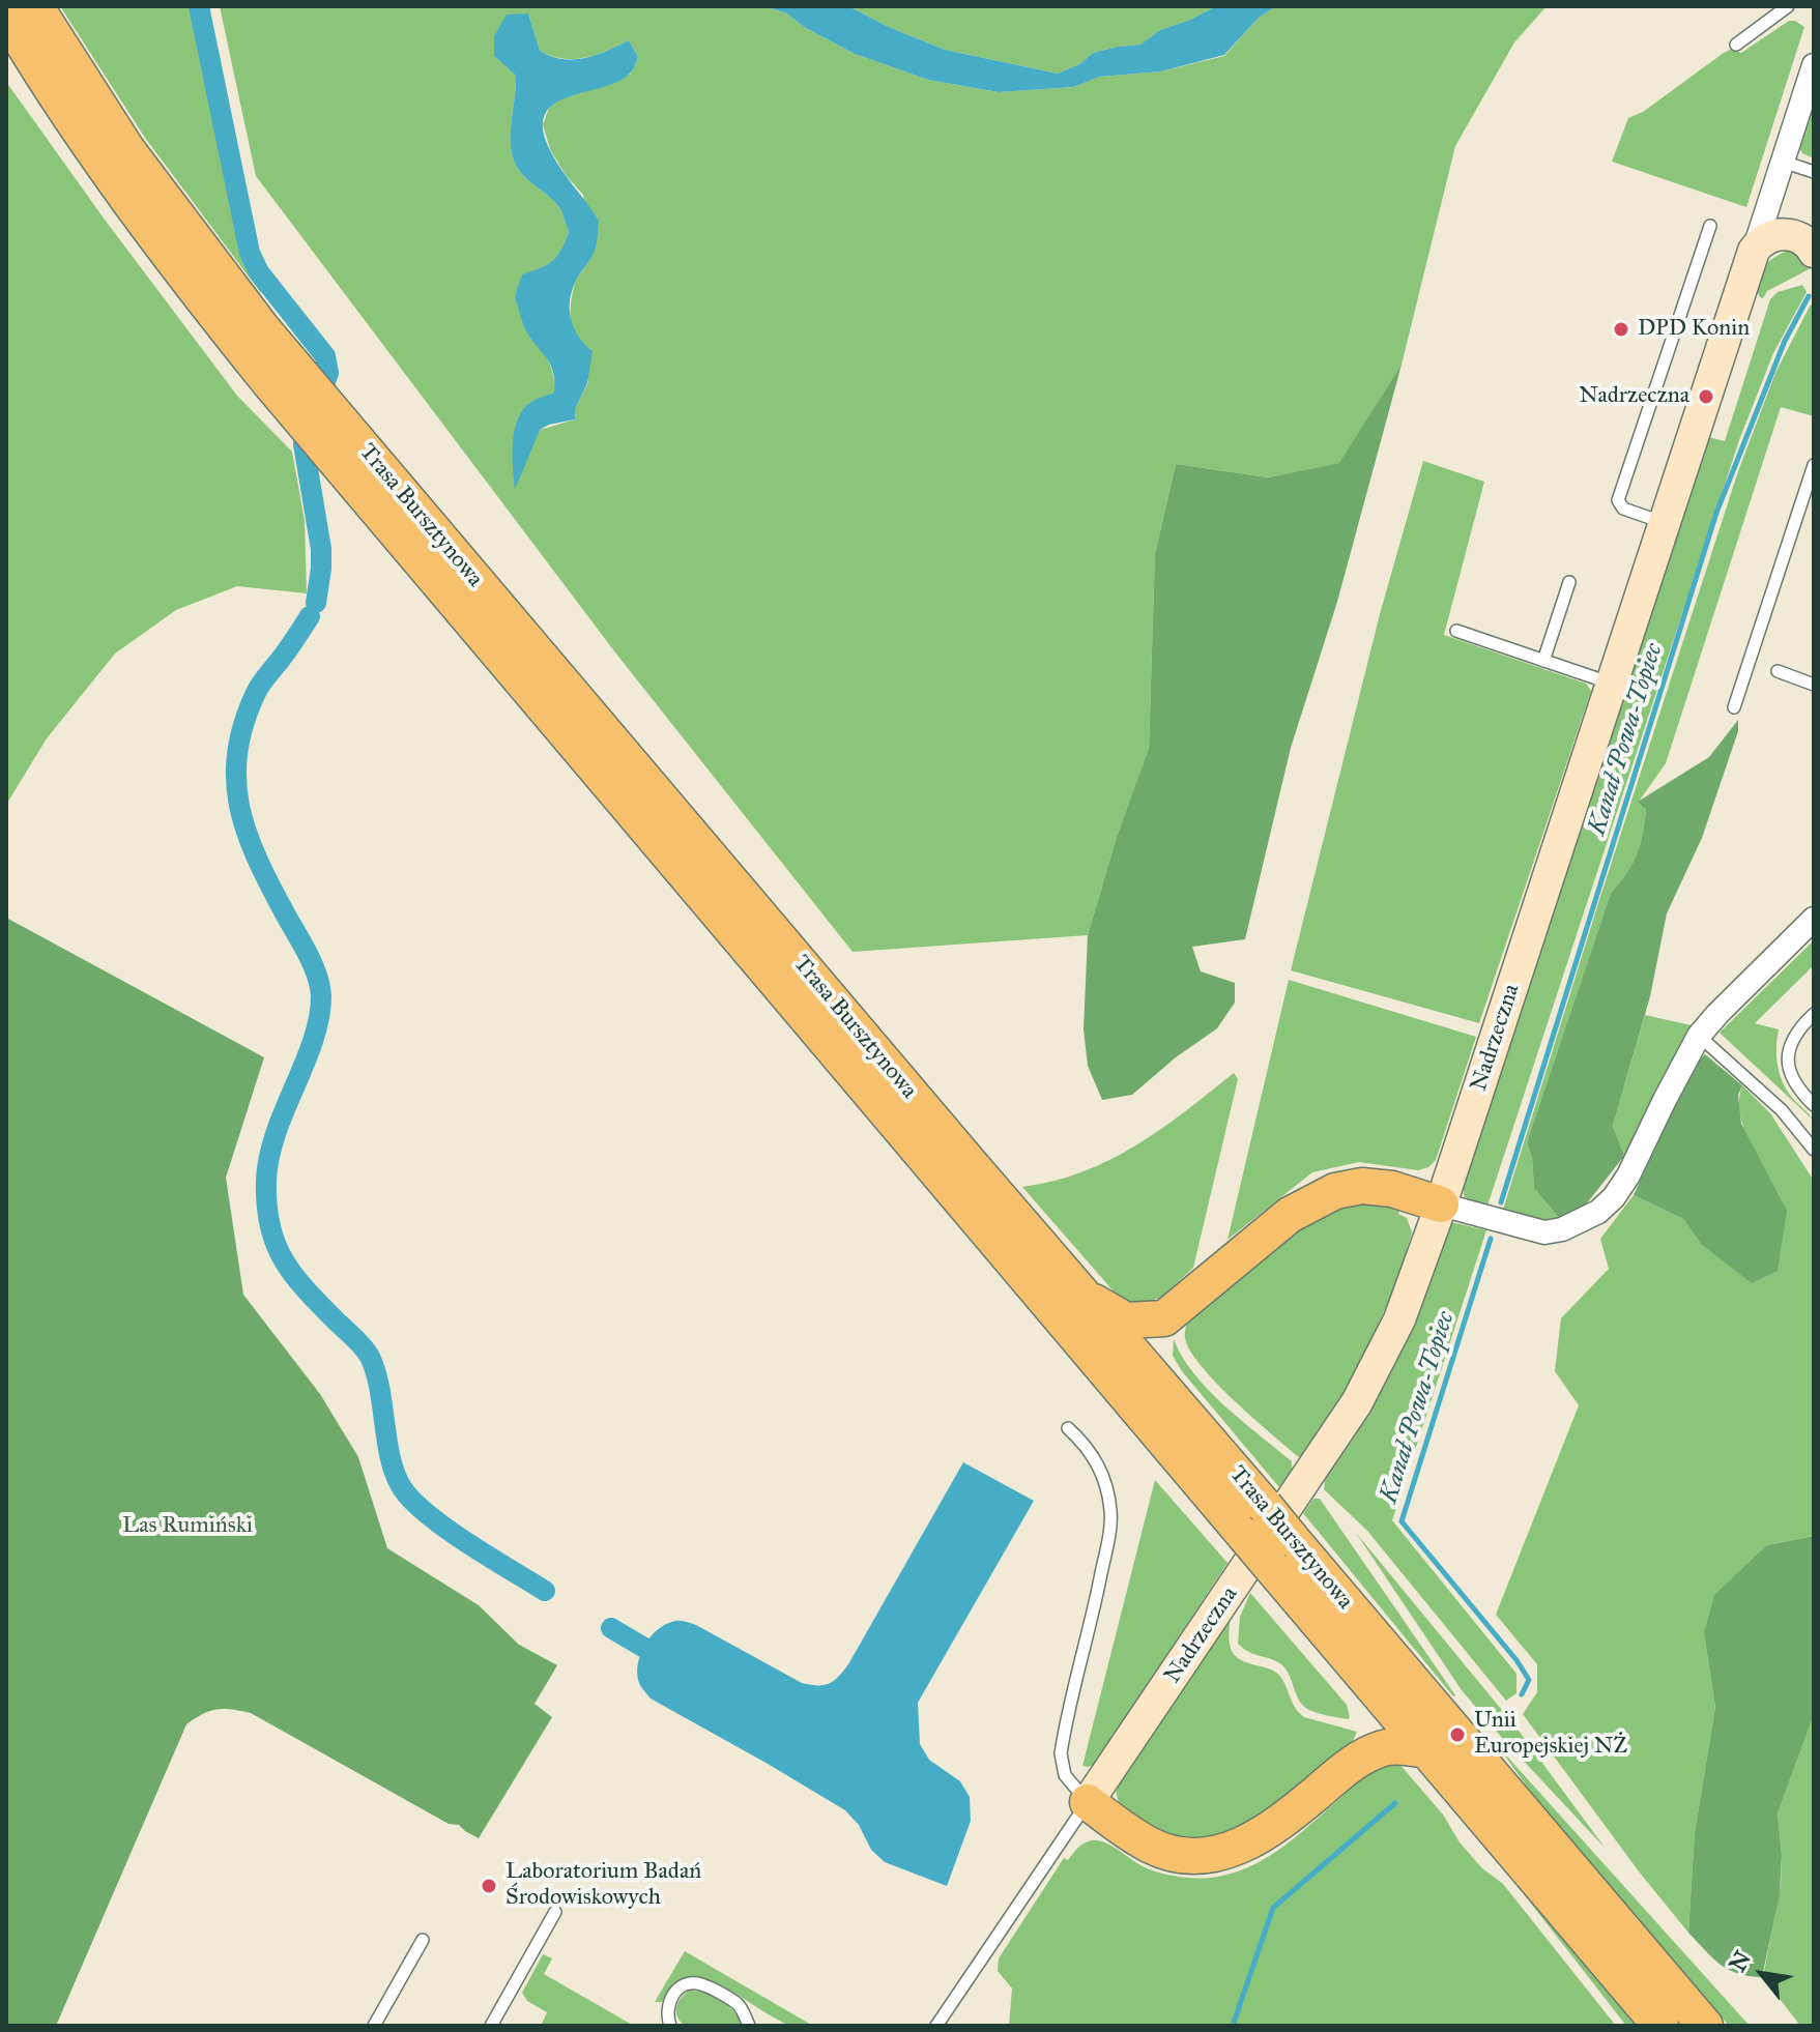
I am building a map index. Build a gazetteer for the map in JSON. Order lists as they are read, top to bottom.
{
  "streets": {
    "main road": ["Trasa Bursztynowa"],
    "street": ["Nadrzeczna"]
  },
  "water": ["Kanał Powa-Topiec"],
  "parks": ["Las Rumiński"],
  "places": [
    "DPD Konin",
    "Nadrzeczna",
    "Unii Europejskiej NŻ",
    "Laboratorium Badań Środowiskowych"
  ],
  "north": "top left"
}
